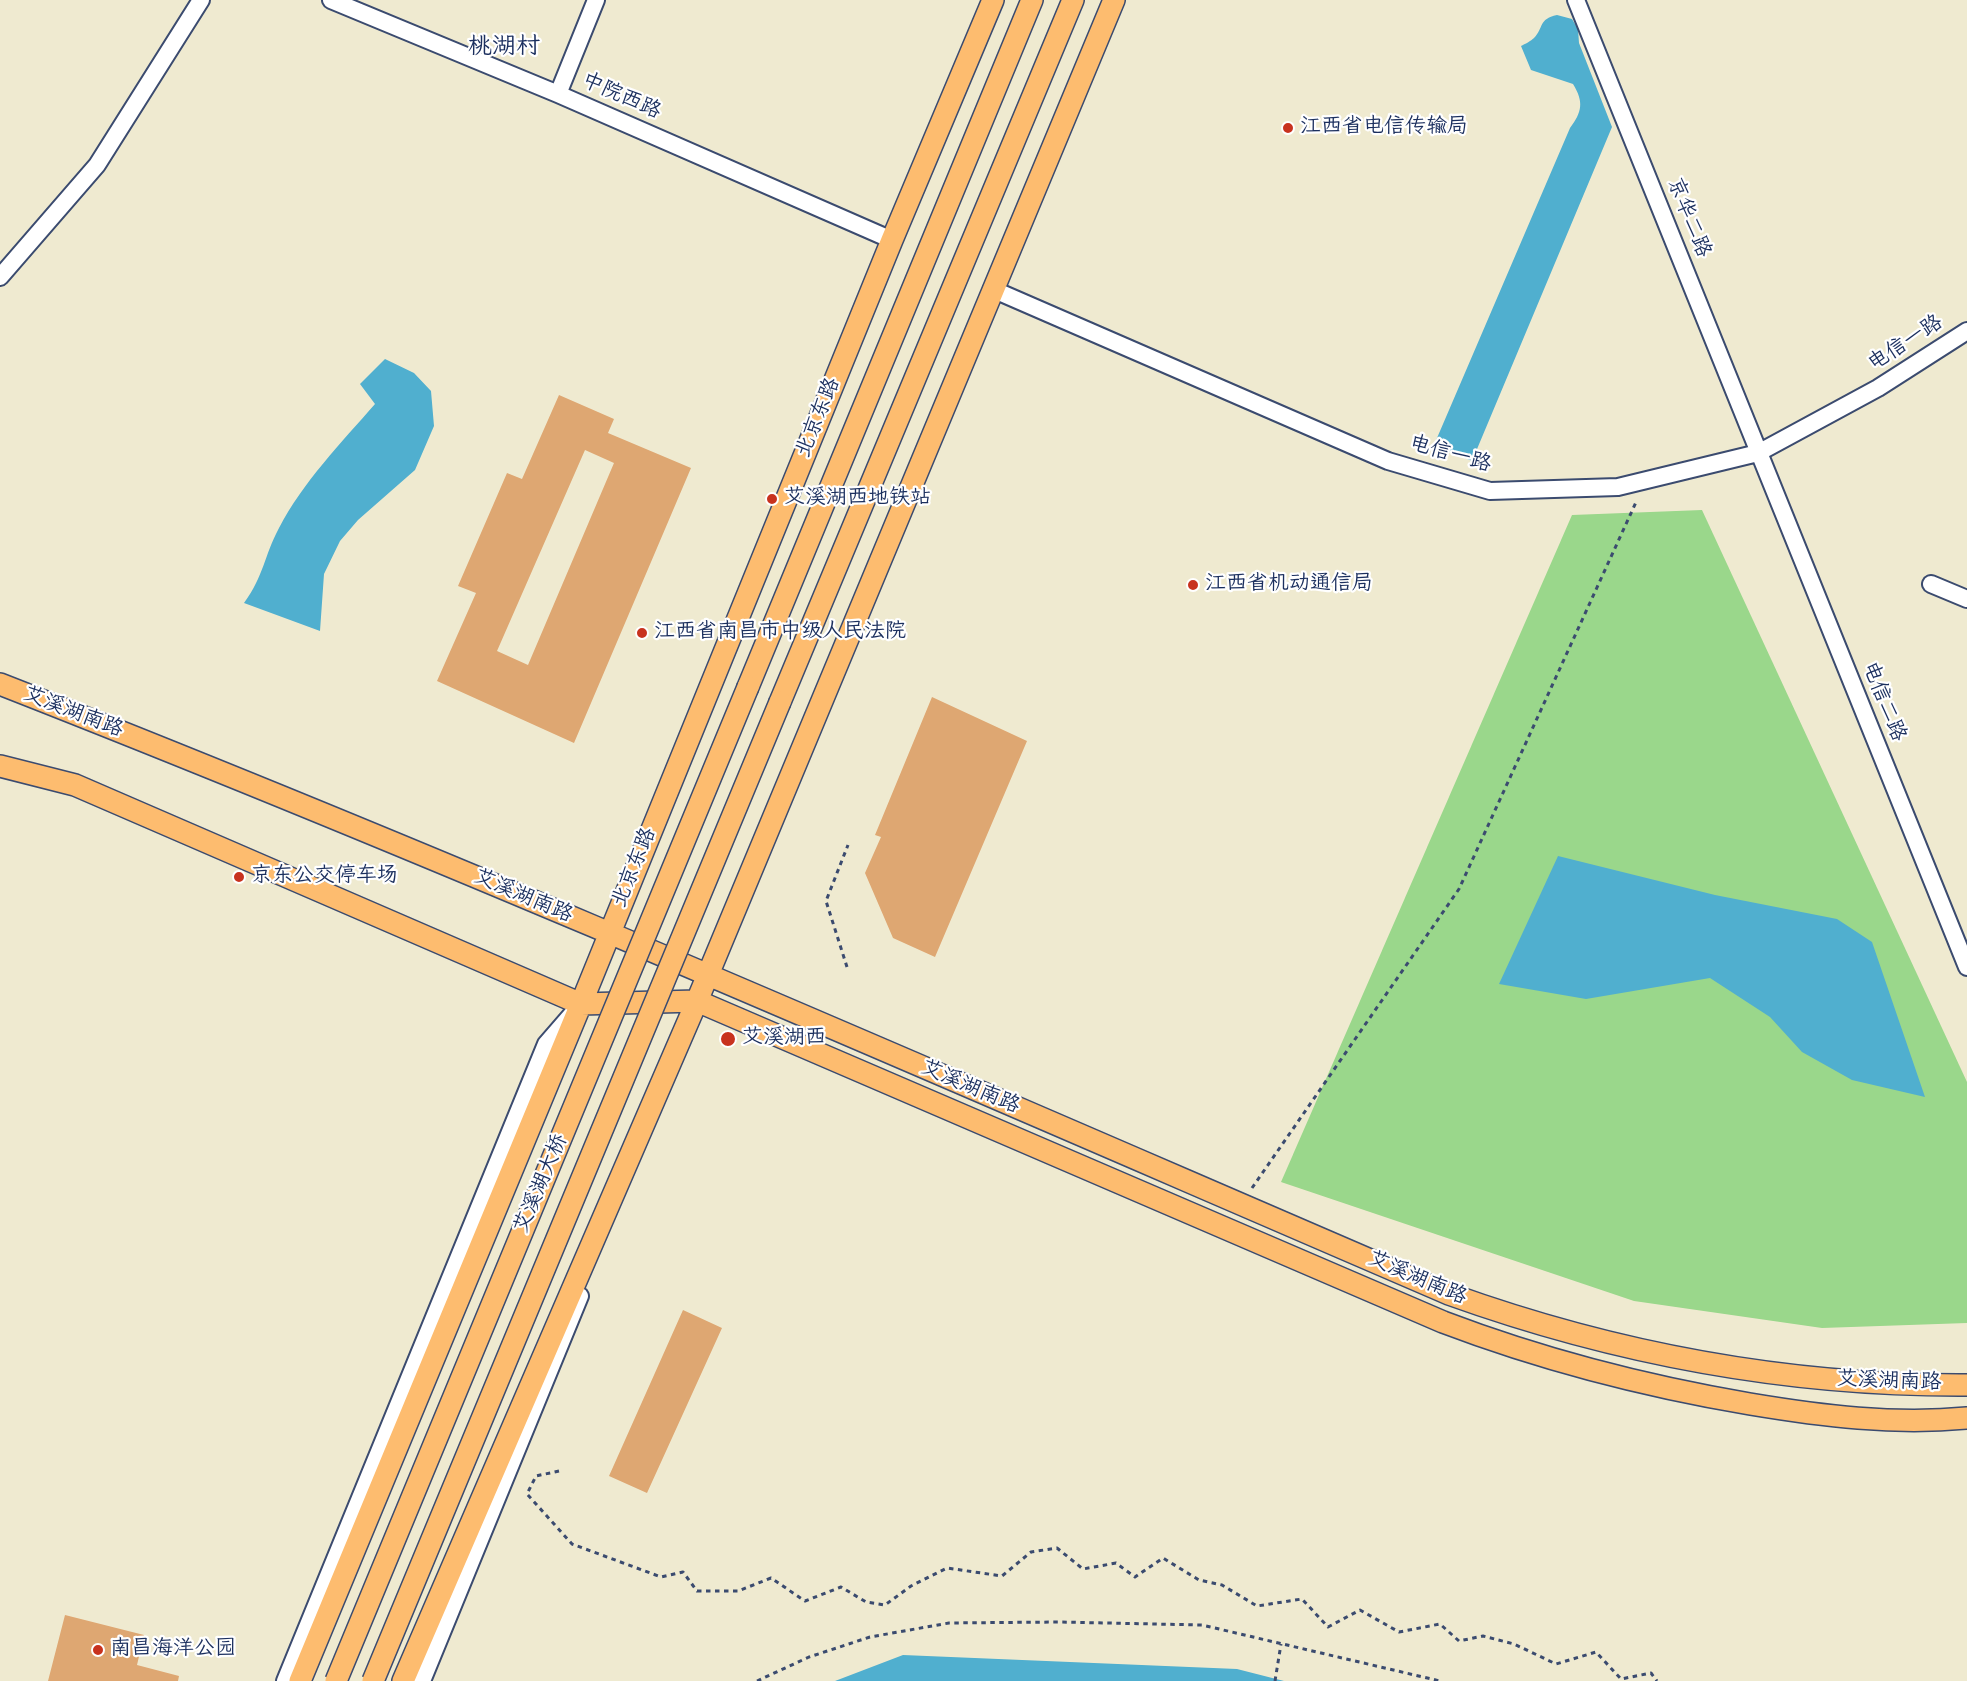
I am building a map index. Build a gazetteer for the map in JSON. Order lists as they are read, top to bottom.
{
  "streets": {
    "main road": ["北京东路", "艾溪湖南路", "艾溪湖大桥"],
    "street": [
      "中院西路",
      "京华二路",
      "电信一路",
      "电信二路"
    ]
  },
  "crossings": [
    ["中院西路", "北京东路"],
    ["京华二路", "电信一路"],
    ["京华二路", "电信二路"],
    ["电信一路", "电信二路"],
    ["北京东路", "艾溪湖南路"],
    ["北京东路", "艾溪湖大桥"]
  ],
  "districts": ["桃湖村"],
  "places": [
    "江西省电信传输局",
    "艾溪湖西地铁站",
    "江西省机动通信局",
    "江西省南昌市中级人民法院",
    "京东公交停车场",
    "艾溪湖西",
    "南昌海洋公园"
  ]
}
